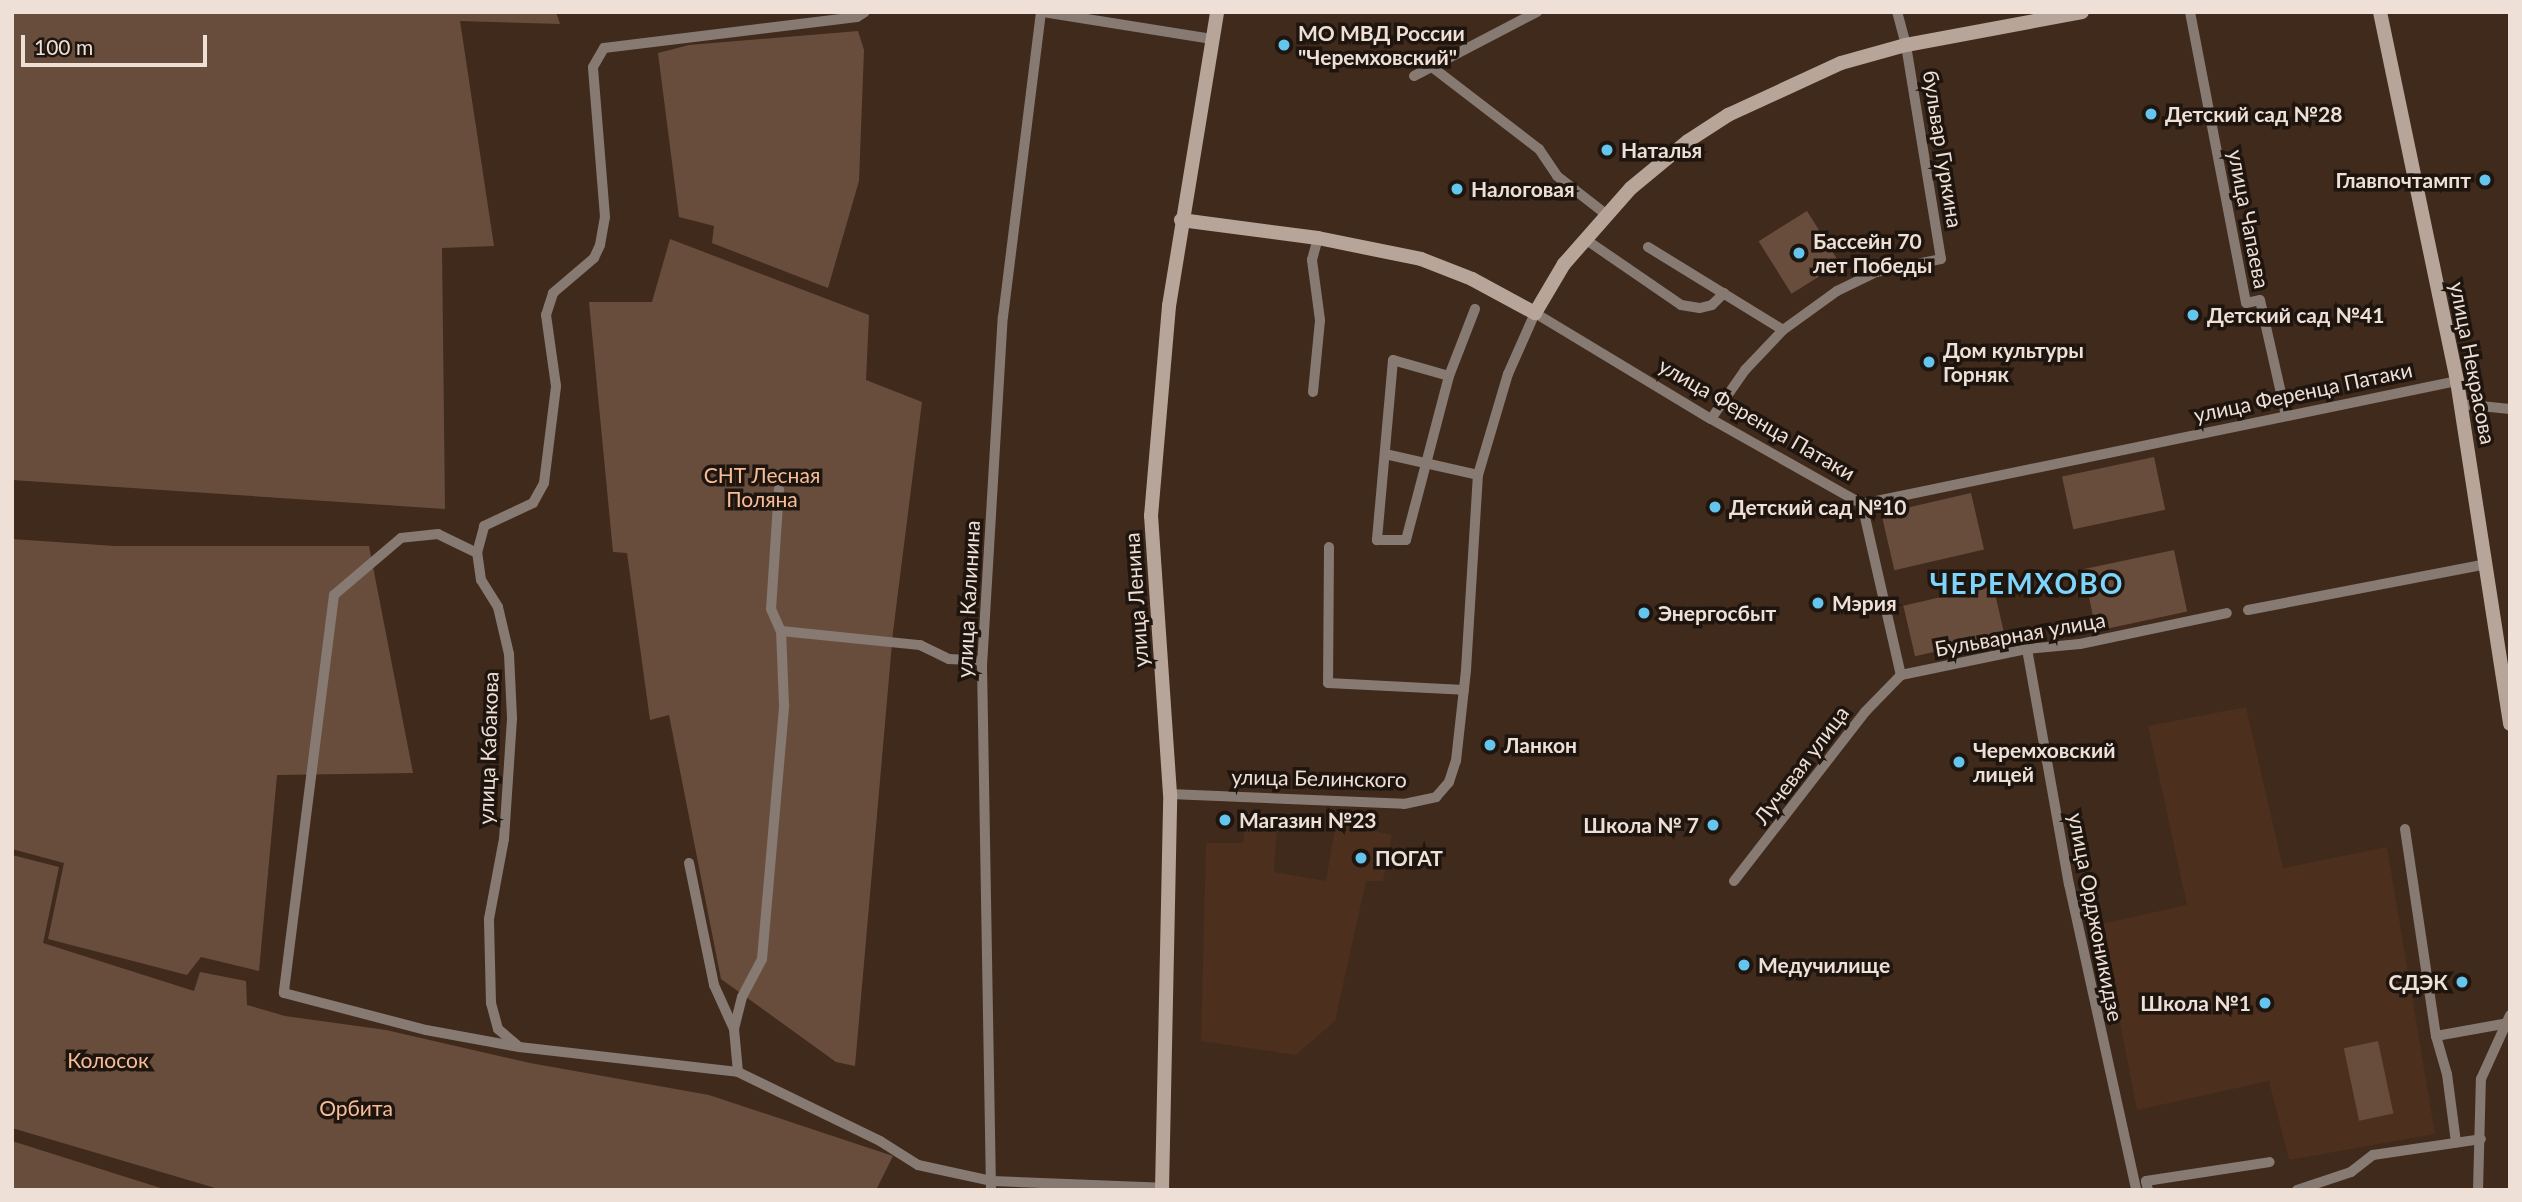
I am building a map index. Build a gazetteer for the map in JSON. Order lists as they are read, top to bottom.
{
  "streets": {
    "main road": [
      "улица Некрасова",
      "улица Ференца Патаки",
      "улица Ленина",
      "улица Белинского"
    ],
    "street": [
      "бульвар Гуркина",
      "улица Чапаева",
      "улица Калинина",
      "Бульварная улица",
      "улица Кабакова",
      "Лучевая улица",
      "улица Орджоникидзе"
    ]
  },
  "crossings": [
    ["бульвар Гуркина", "улица Белинского"],
    ["улица Чапаева", "улица Ференца Патаки"],
    ["улица Некрасова", "улица Ференца Патаки"],
    ["улица Ференца Патаки", "улица Ленина"],
    ["улица Ференца Патаки", "улица Белинского"],
    ["улица Ленина", "улица Белинского"],
    ["Бульварная улица", "Лучевая улица"],
    ["Бульварная улица", "улица Орджоникидзе"]
  ],
  "districts": ["ЧЕРЕМХОВО"],
  "parks": ["СНТ Лесная Поляна", "Колосок", "Орбита"],
  "places": [
    "МО МВД России \"Черемховский\"",
    "Детский сад №28",
    "Наталья",
    "Главпочтампт",
    "Налоговая",
    "Бассейн 70 лет Победы",
    "Детский сад №41",
    "Дом культуры Горняк",
    "Детский сад №10",
    "Мэрия",
    "Энергосбыт",
    "Ланкон",
    "Черемховский лицей",
    "Магазин №23",
    "Школа № 7",
    "ПОГАТ",
    "Медучилище",
    "СДЭК",
    "Школа №1"
  ],
  "scale_bar": "100 m"
}
